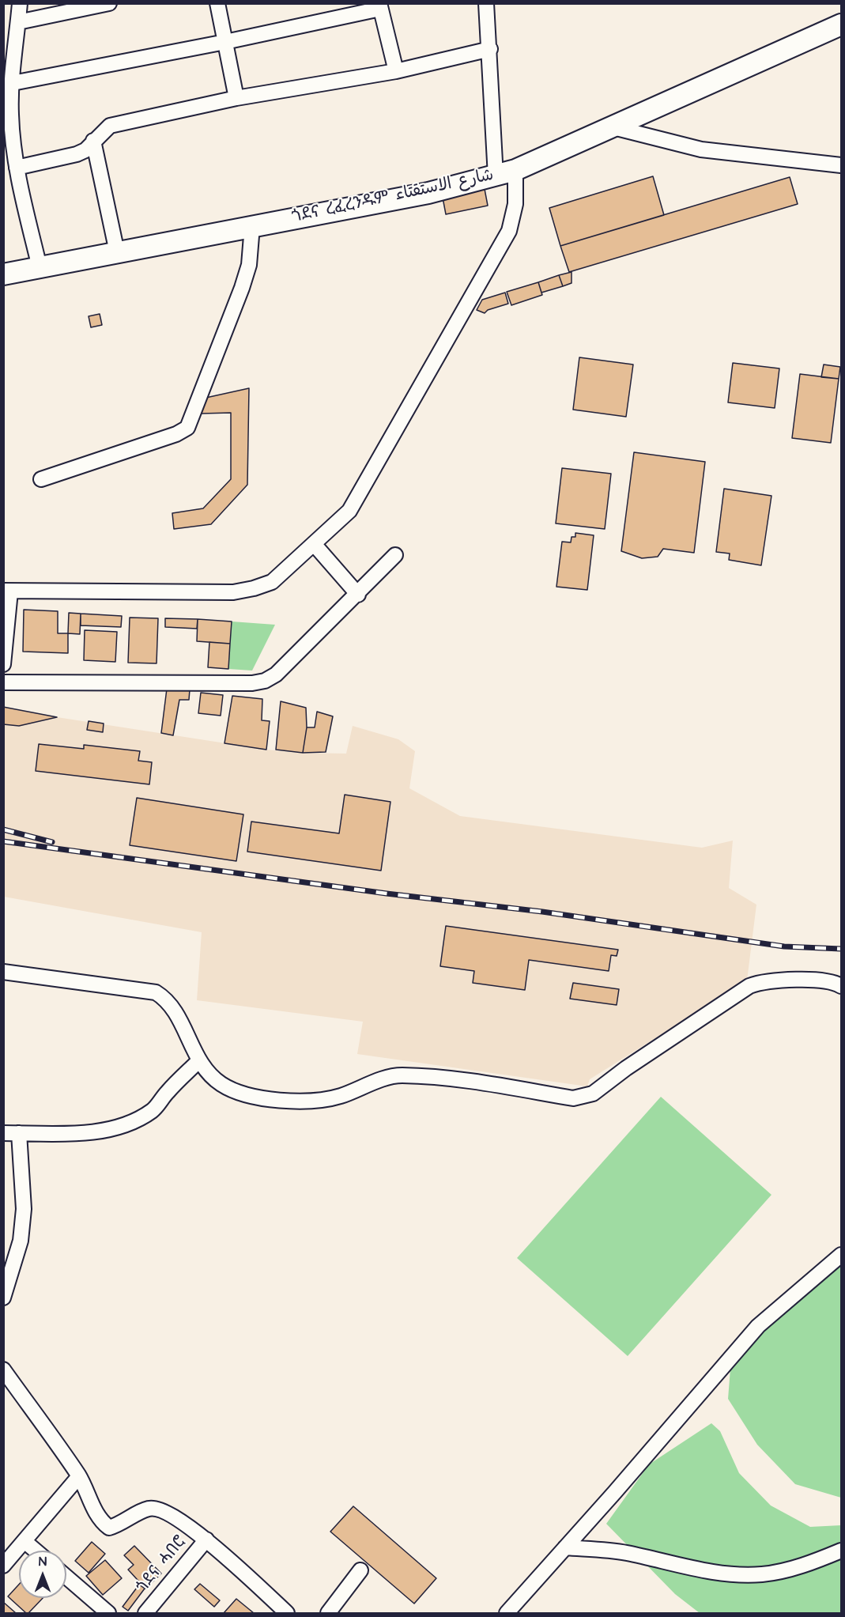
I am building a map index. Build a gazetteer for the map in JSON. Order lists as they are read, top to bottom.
{
  "streets": {
    "highway": ["ጎደና ረፈረንዱም شارع الاستقتاء"],
    "street": ["ጎደና ሓበሮ"]
  },
  "north": "top"
}
